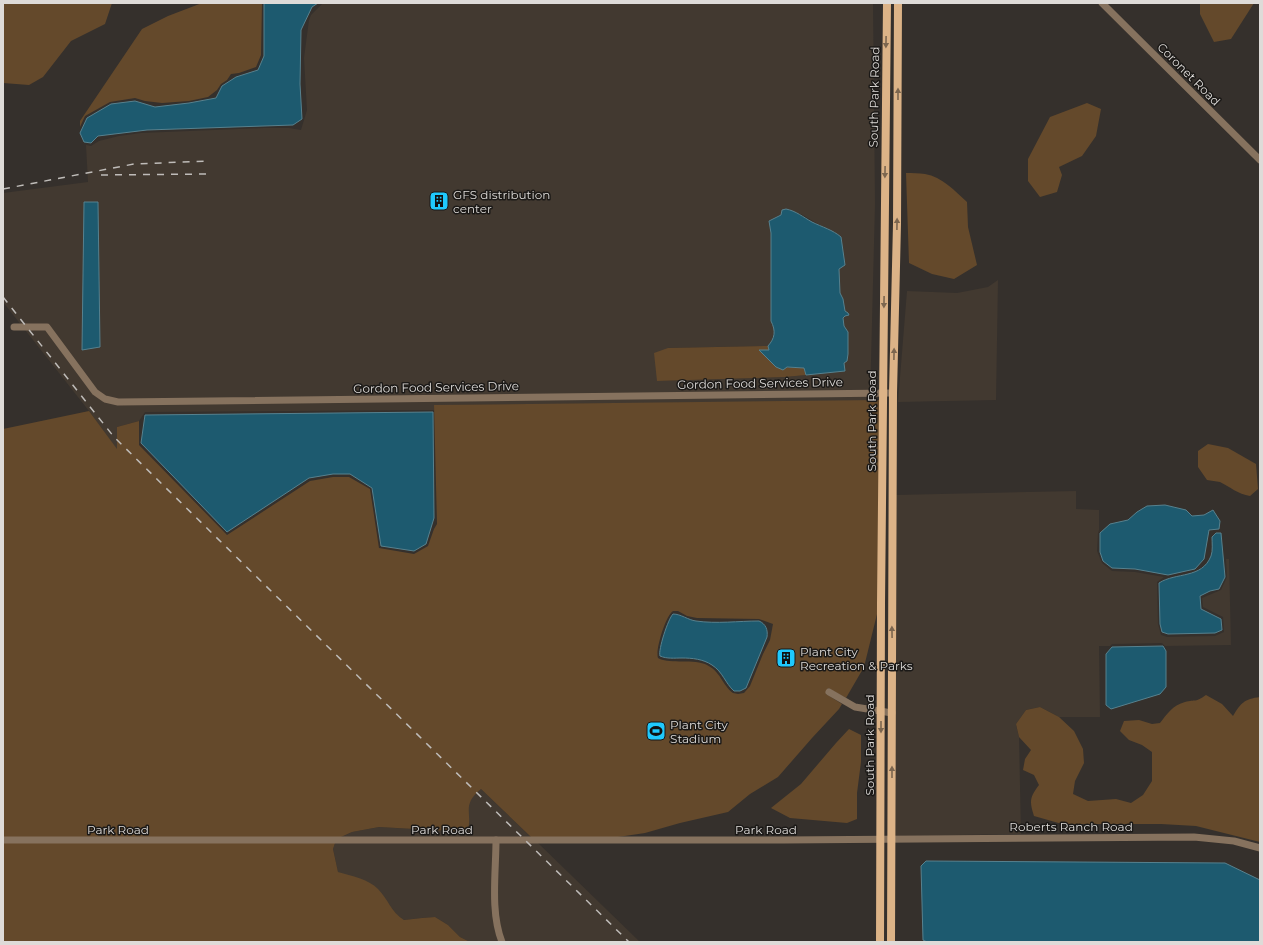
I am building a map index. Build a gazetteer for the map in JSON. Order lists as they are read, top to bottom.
{
  "streets": {
    "main road": ["South Park Road"],
    "street": [
      "Coronet Road",
      "Gordon Food Services Drive",
      "Roberts Ranch Road",
      "Park Road"
    ]
  },
  "crossings": [
    ["South Park Road", "Gordon Food Services Drive"],
    ["South Park Road", "Roberts Ranch Road"],
    ["South Park Road", "Park Road"],
    ["Roberts Ranch Road", "Park Road"]
  ],
  "places": {
    "building": ["GFS distribution center", "Plant City Recreation & Parks"],
    "sports": ["Plant City Stadium"]
  }
}
